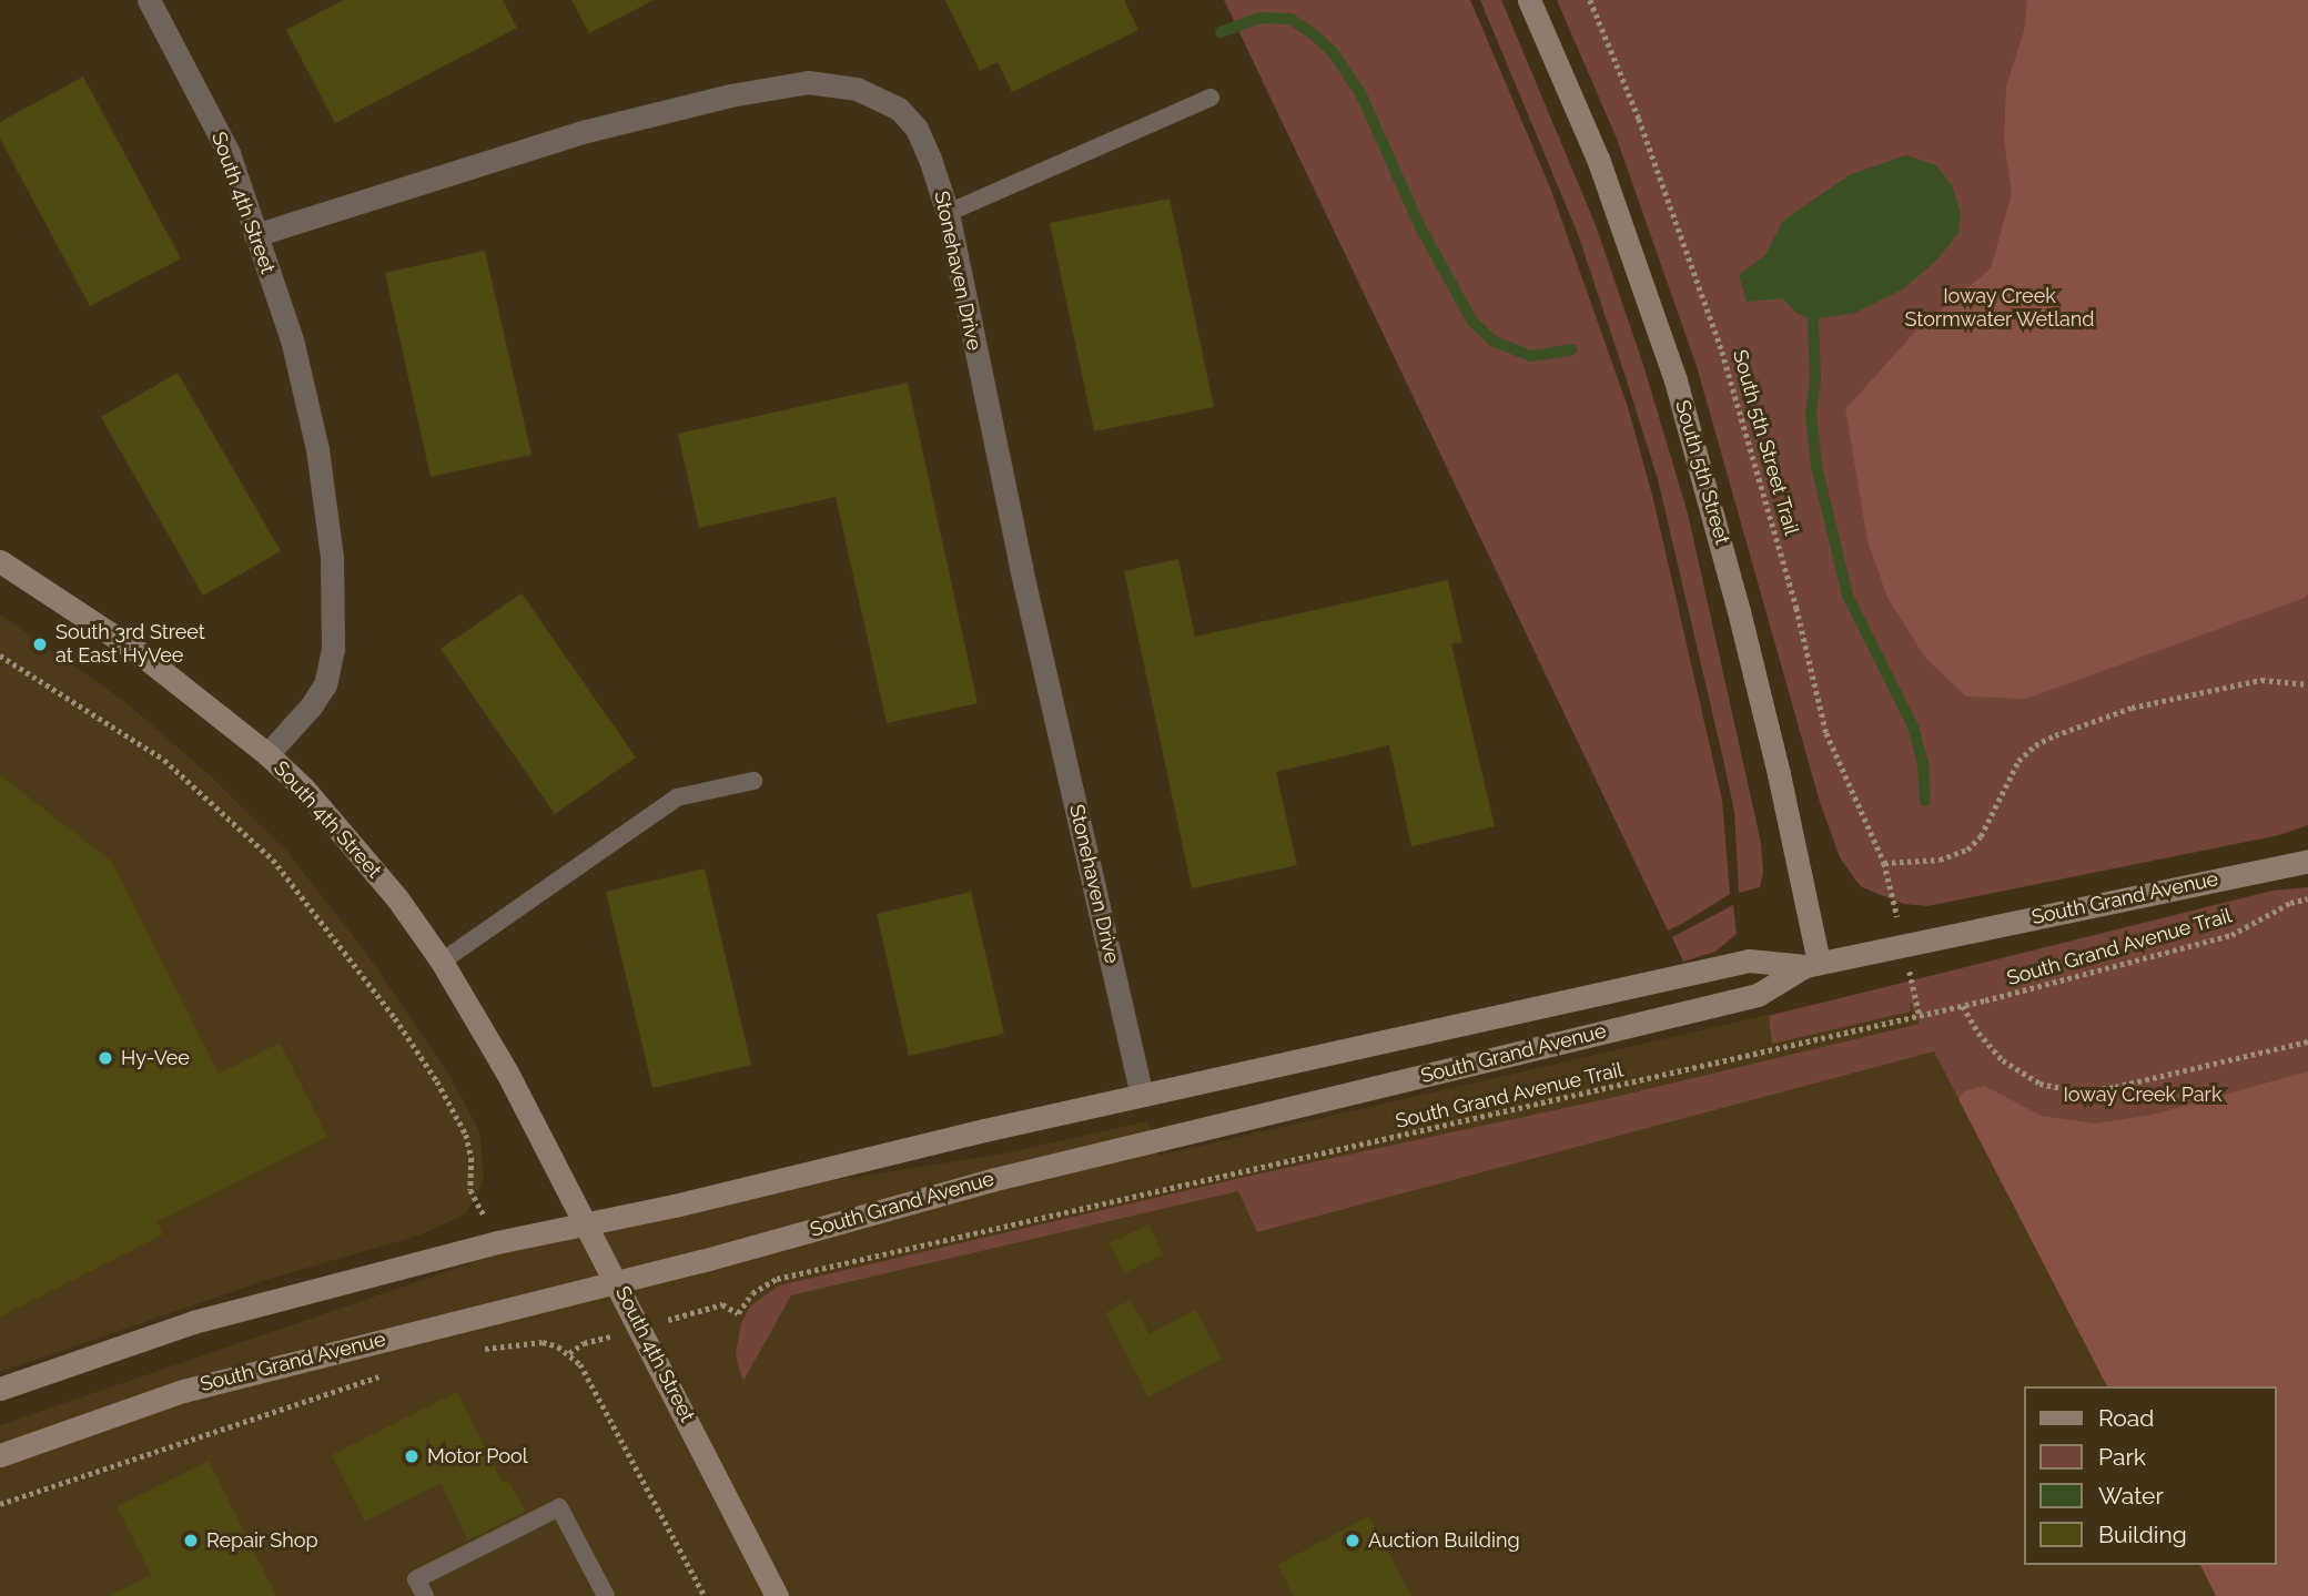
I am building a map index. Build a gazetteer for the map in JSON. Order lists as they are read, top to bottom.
{
  "streets": {
    "street": [
      "South 4th Street",
      "Stonehaven Drive",
      "South 5th Street",
      "South Grand Avenue"
    ],
    "path": ["South 5th Street Trail", "South Grand Avenue Trail"]
  },
  "crossings": [
    ["South 4th Street", "Stonehaven Drive"],
    ["South 4th Street", "South Grand Avenue"],
    ["Stonehaven Drive", "South Grand Avenue"],
    ["South 5th Street", "South Grand Avenue"]
  ],
  "parks": ["Ioway Creek Stormwater Wetland", "Ioway Creek Park"],
  "places": [
    "South 3rd Street at East HyVee",
    "Hy-Vee",
    "Motor Pool",
    "Repair Shop",
    "Auction Building"
  ],
  "legend": [
    "Road",
    "Park",
    "Water",
    "Building"
  ]
}
